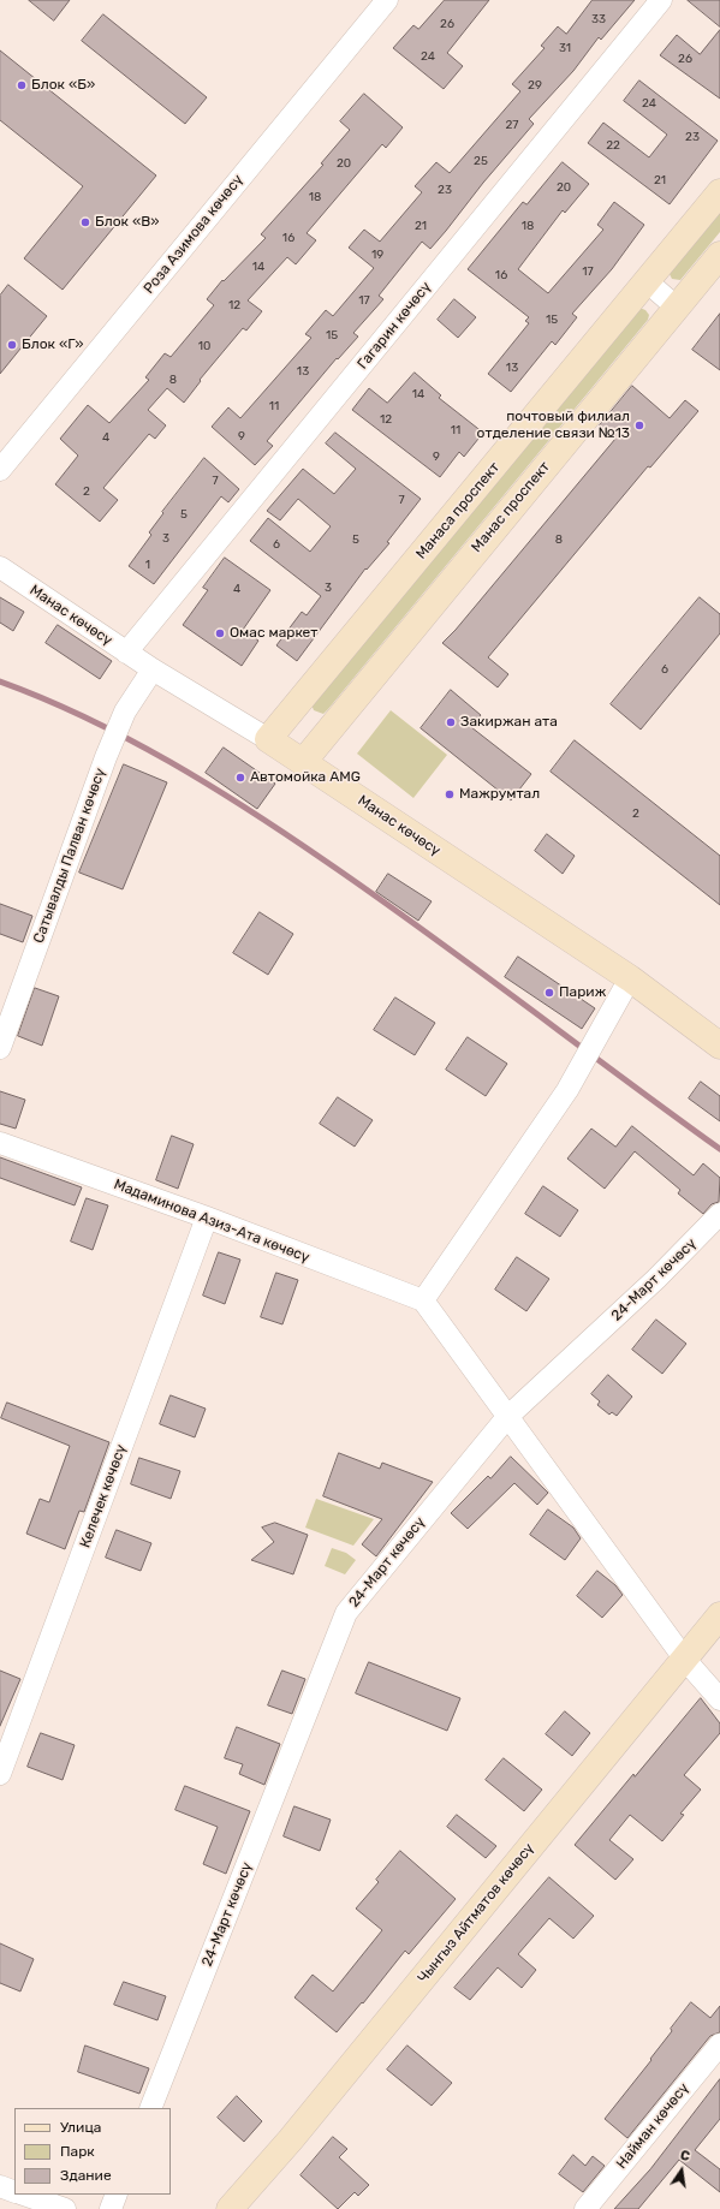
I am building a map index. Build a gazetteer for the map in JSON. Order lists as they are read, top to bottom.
{
  "streets": {
    "main road": [
      "Манас проспект",
      "Манаса проспект",
      "Манас көчөсү",
      "Чынгыз Айтматов көчөсү"
    ],
    "street": [
      "Роза Азимова көчөсү",
      "Гагарин көчөсү",
      "Сатывалды Палван көчөсү",
      "Мадаминова Азиз-Ата көчөсү",
      "24-Март көчөсү",
      "Келечек көчөсү",
      "Найман көчөсү"
    ]
  },
  "crossings": [
    ["Гагарин көчөсү", "Манас көчөсү"],
    ["Манас проспект", "Манас көчөсү"],
    ["Манаса проспект", "Манас көчөсү"],
    ["Манас көчөсү", "Сатывалды Палван көчөсү"],
    ["Мадаминова Азиз-Ата көчөсү", "Келечек көчөсү"]
  ],
  "places": [
    "Блок «Б»",
    "Блок «В»",
    "Блок «Г»",
    "почтовый филиал отделение связи №13",
    "Омас маркет",
    "Закиржан ата",
    "Автомойка AMG",
    "Мажрумтал",
    "Париж"
  ],
  "house_numbers": [
    "33",
    "26",
    "31",
    "24",
    "26",
    "29",
    "24",
    "27",
    "23",
    "22",
    "25",
    "20",
    "21",
    "20",
    "23",
    "18",
    "21",
    "18",
    "16",
    "19",
    "14",
    "17",
    "16",
    "17",
    "12",
    "15",
    "15",
    "10",
    "13",
    "13",
    "8",
    "14",
    "11",
    "12",
    "11",
    "9",
    "4",
    "9",
    "7",
    "2",
    "7",
    "5",
    "3",
    "5",
    "8",
    "6",
    "1",
    "3",
    "4",
    "6",
    "2"
  ],
  "legend": ["Улица", "Парк", "Здание"],
  "north": "top"
}
